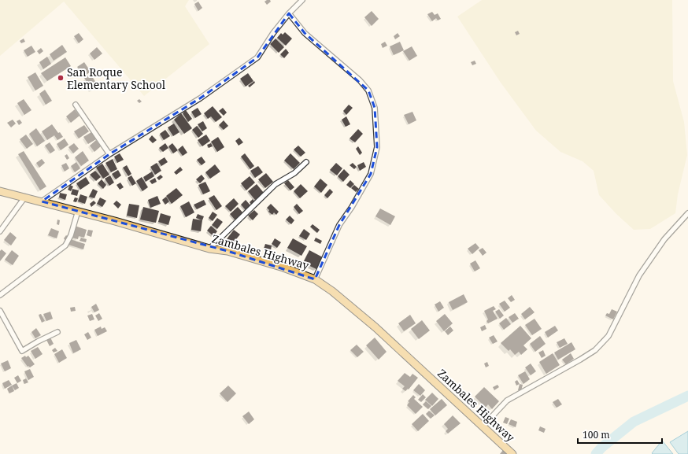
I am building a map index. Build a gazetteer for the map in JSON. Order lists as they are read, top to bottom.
{
  "streets": {
    "main road": ["Zambales Highway"]
  },
  "places": ["San Roque Elementary School"],
  "scale_bar": "100 m"
}
